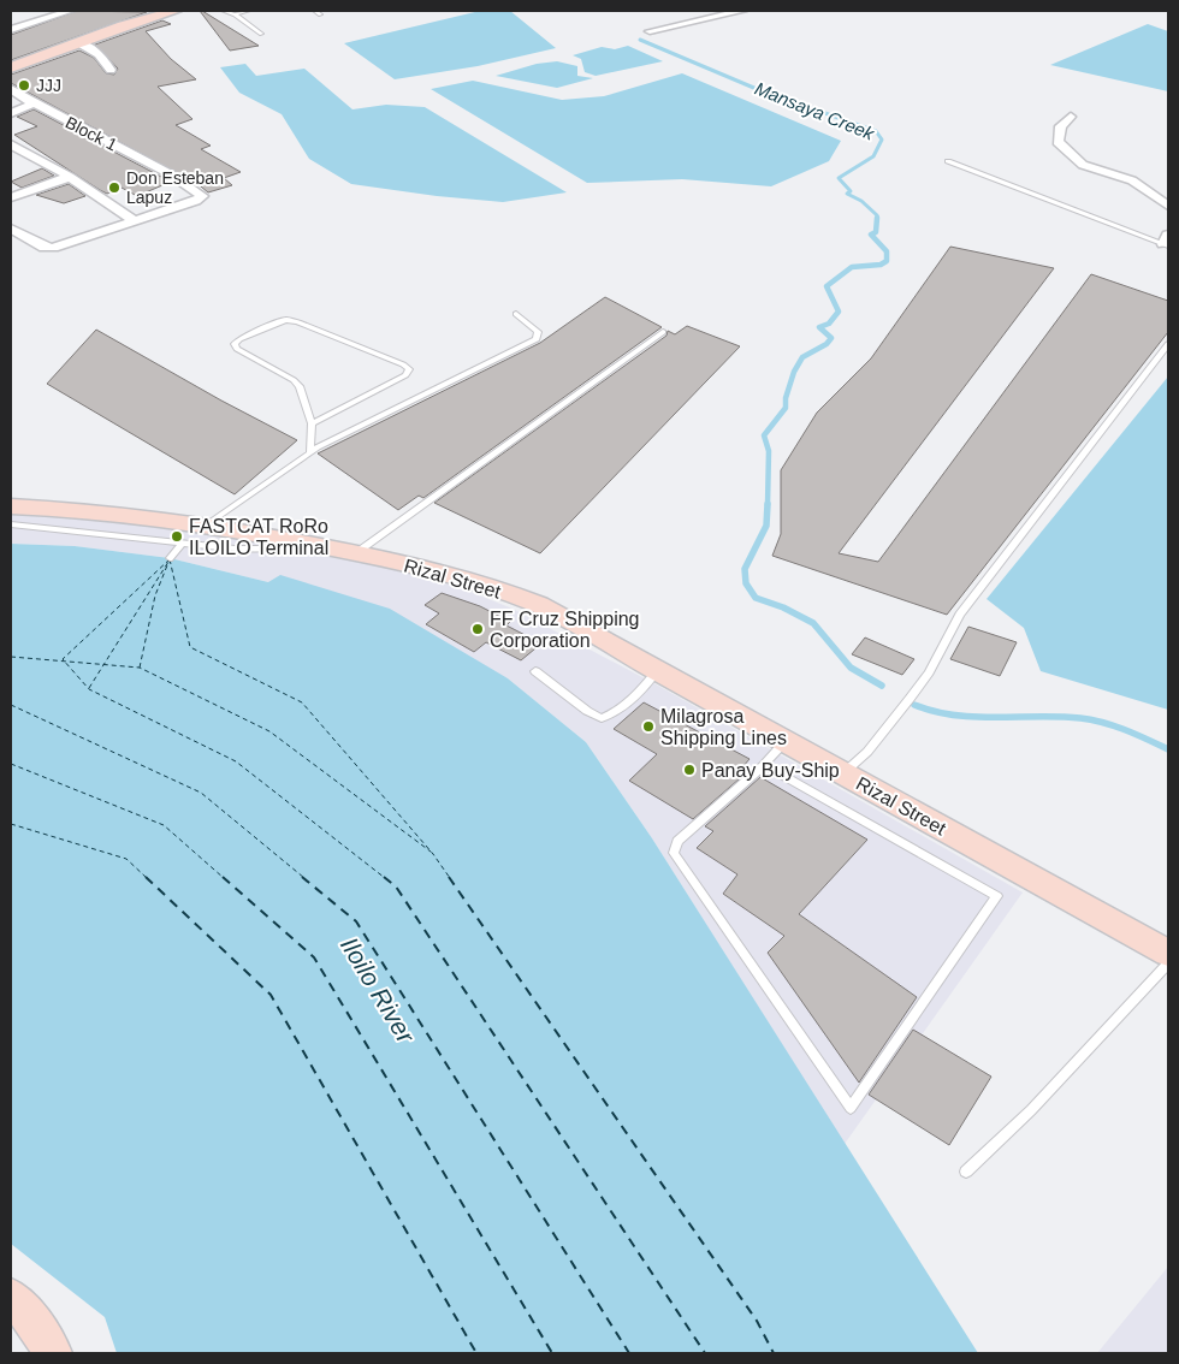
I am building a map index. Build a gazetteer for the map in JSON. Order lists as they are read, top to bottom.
{
  "streets": {
    "main road": ["Rizal Street"],
    "street": ["Block 1"]
  },
  "water": ["Mansaya Creek", "Iloilo River"],
  "places": [
    "JJJ",
    "Don Esteban Lapuz",
    "FASTCAT RoRo ILOILO Terminal",
    "FF Cruz Shipping Corporation",
    "Milagrosa Shipping Lines",
    "Panay Buy-Ship"
  ]
}
